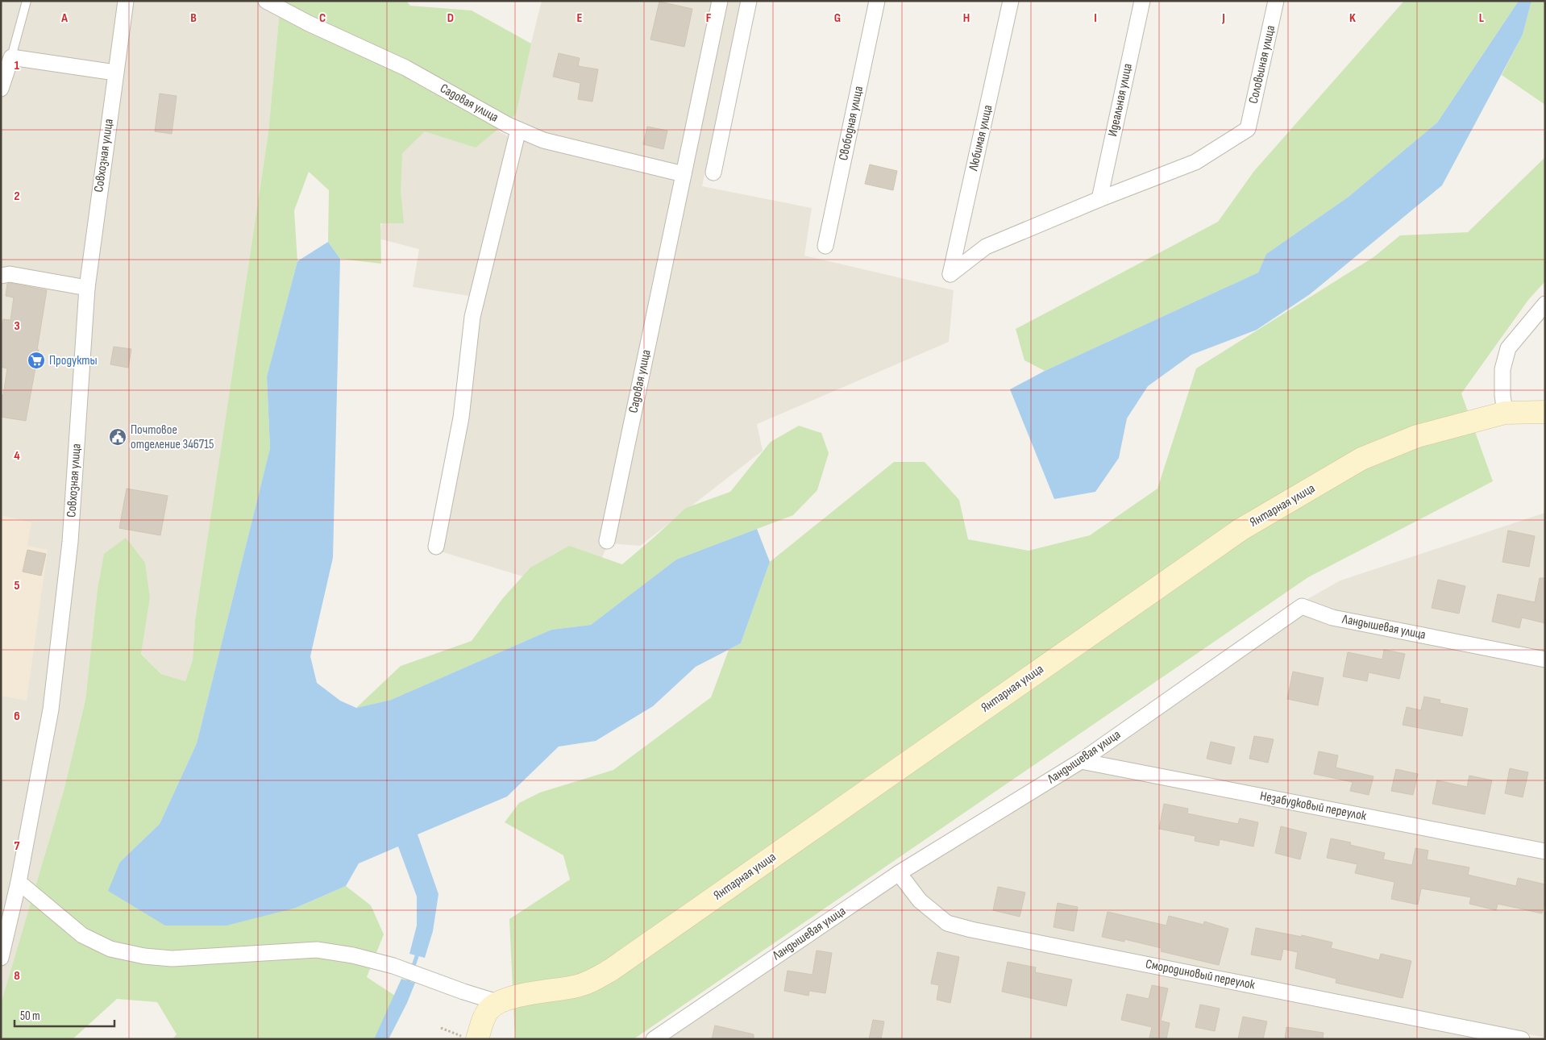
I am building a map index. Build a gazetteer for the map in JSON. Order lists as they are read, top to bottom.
{
  "streets": {
    "street": [
      "Соловьиная улица",
      "Идеальная улица",
      "Садовая улица",
      "Свободная улица",
      "Любимая улица",
      "Совхозная улица",
      "Янтарная улица",
      "Ландышевая улица",
      "Незабудковый переулок",
      "Смородиновый переулок"
    ]
  },
  "crossings": [
    ["Соловьиная улица", "Идеальная улица"],
    ["Соловьиная улица", "Любимая улица"],
    ["Идеальная улица", "Любимая улица"],
    ["Ландышевая улица", "Незабудковый переулок"],
    ["Ландышевая улица", "Смородиновый переулок"]
  ],
  "places": {
    "supermarket": ["Продукты"],
    "public building": ["Почтовое отделение 346715"]
  },
  "scale_bar": "50 m",
  "grid": {
    "columns": [
      "A",
      "B",
      "C",
      "D",
      "E",
      "F",
      "G",
      "H",
      "I",
      "J",
      "K",
      "L"
    ],
    "rows": [
      "1",
      "2",
      "3",
      "4",
      "5",
      "6",
      "7",
      "8"
    ]
  }
}
